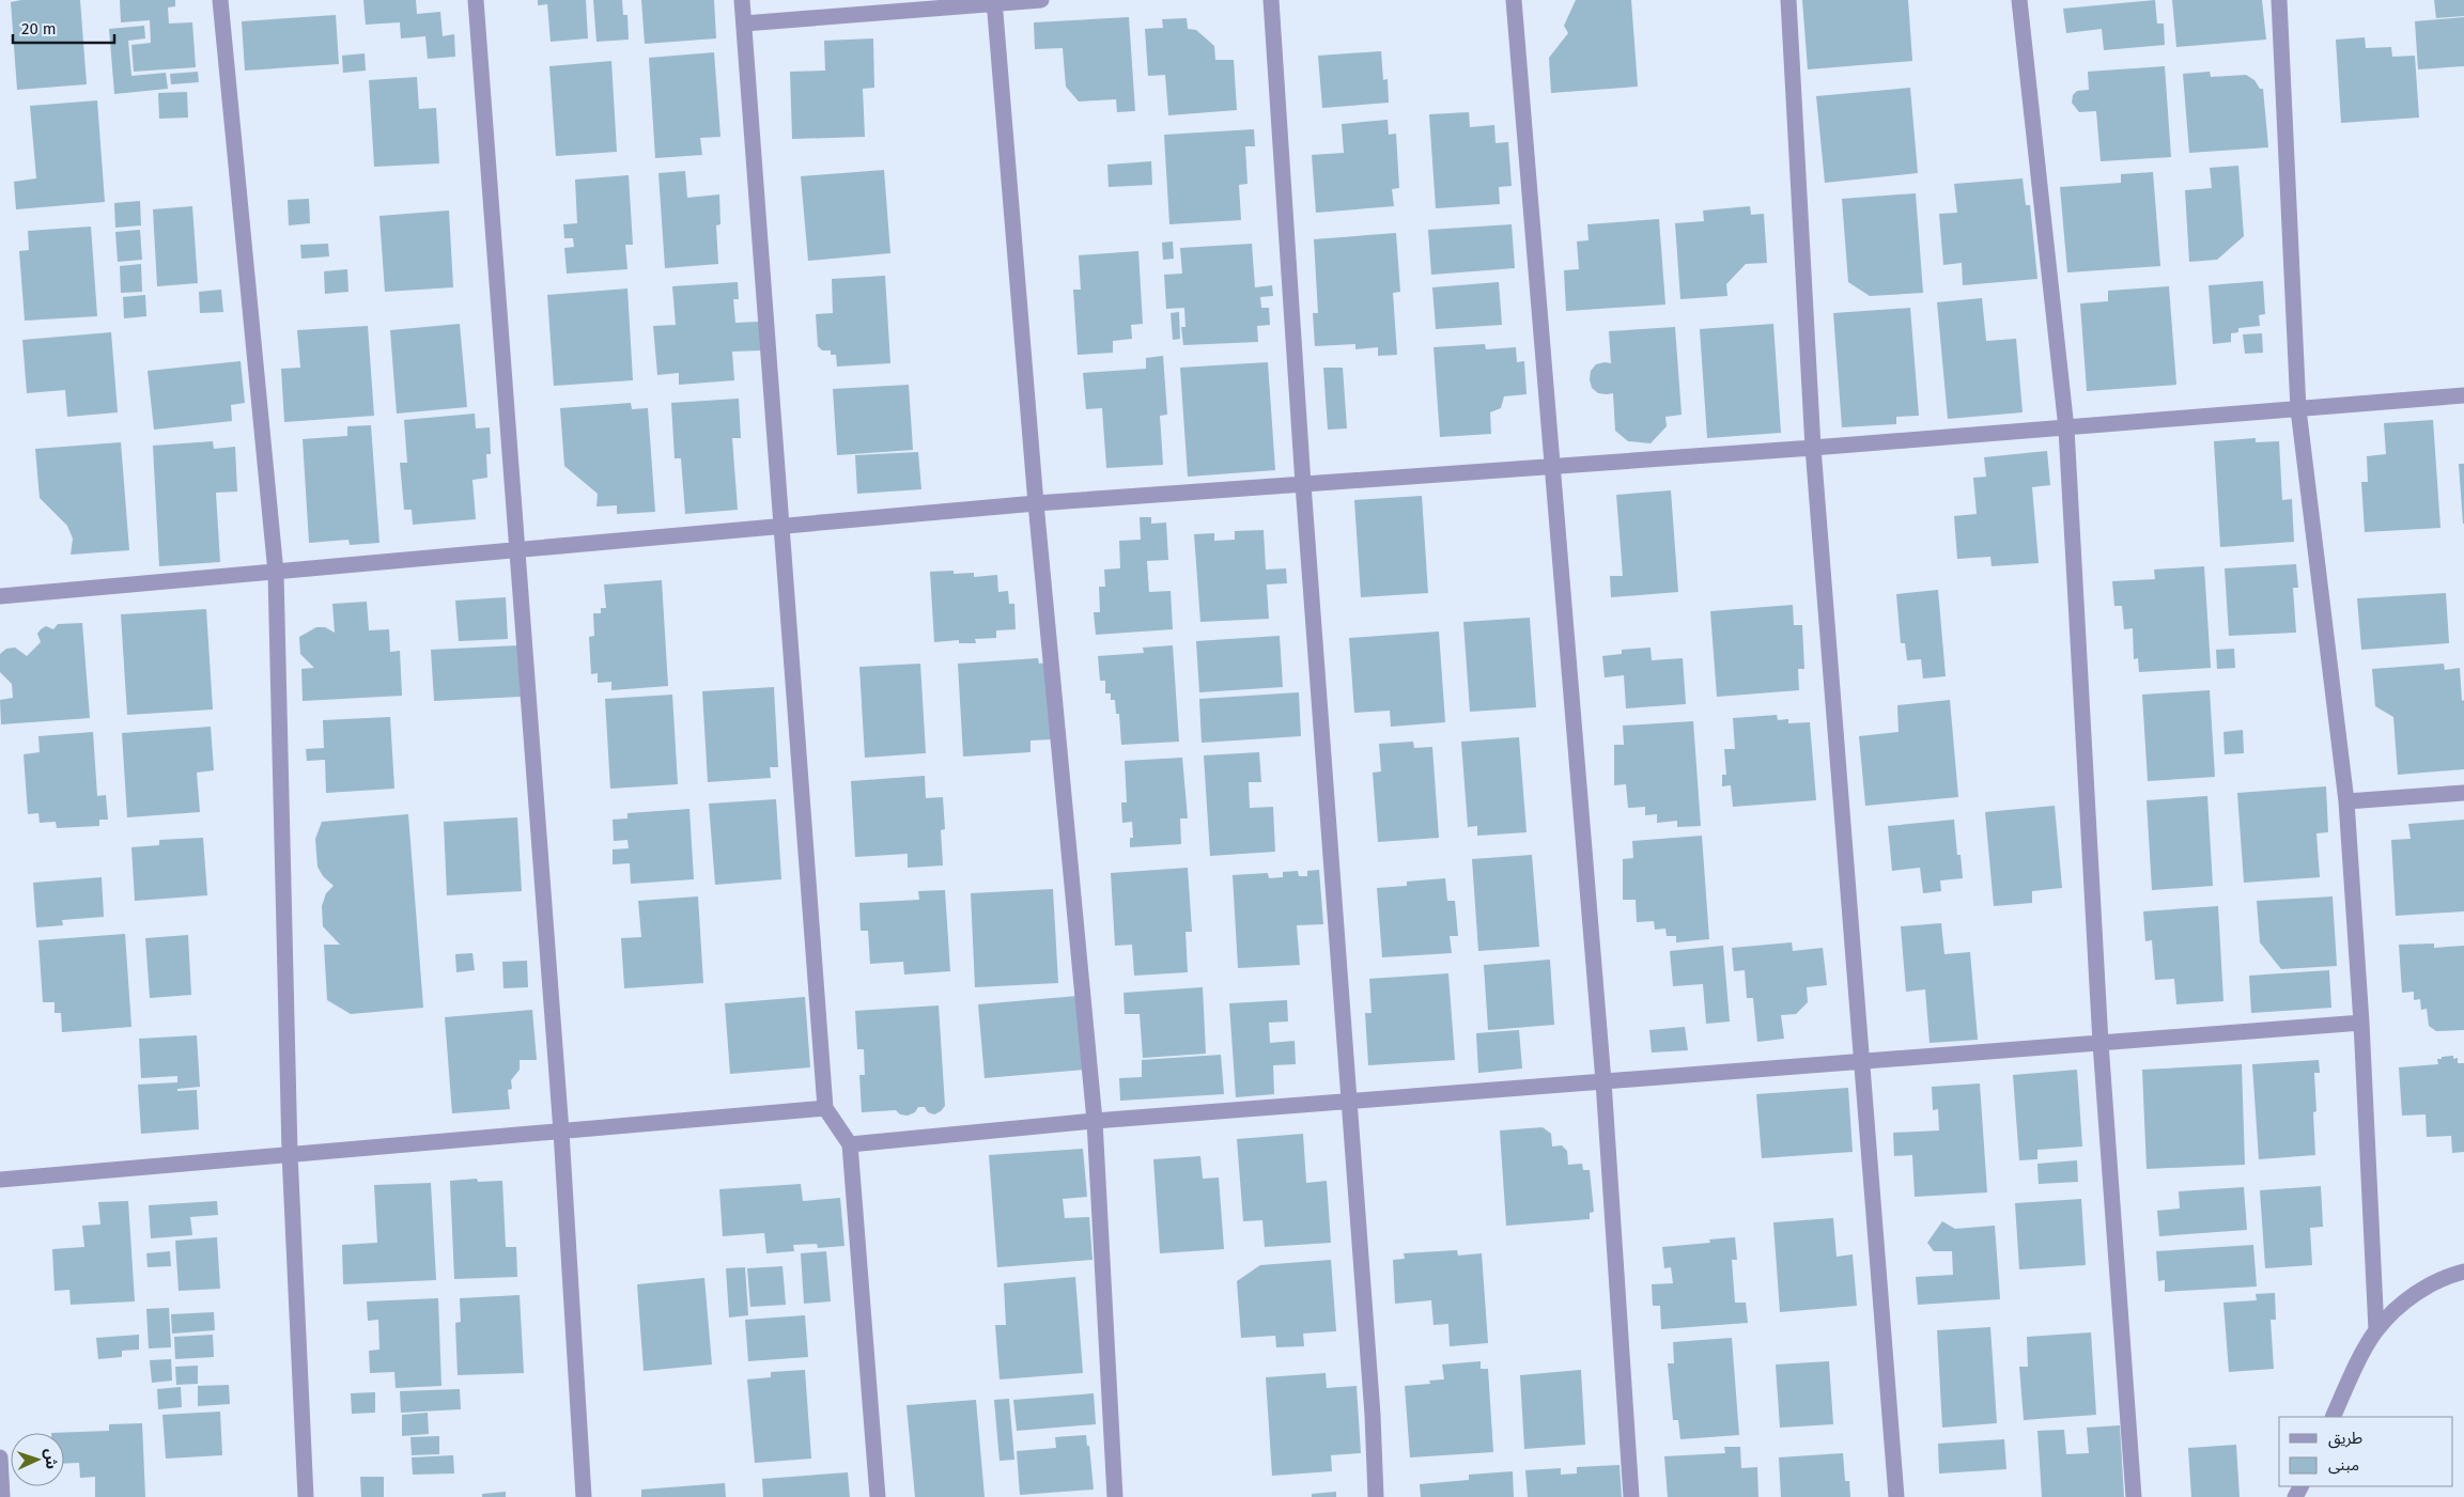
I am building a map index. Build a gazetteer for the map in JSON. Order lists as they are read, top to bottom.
{
  "legend": ["طريق", "مبنى"],
  "scale_bar": "20 m",
  "north": "right"
}
